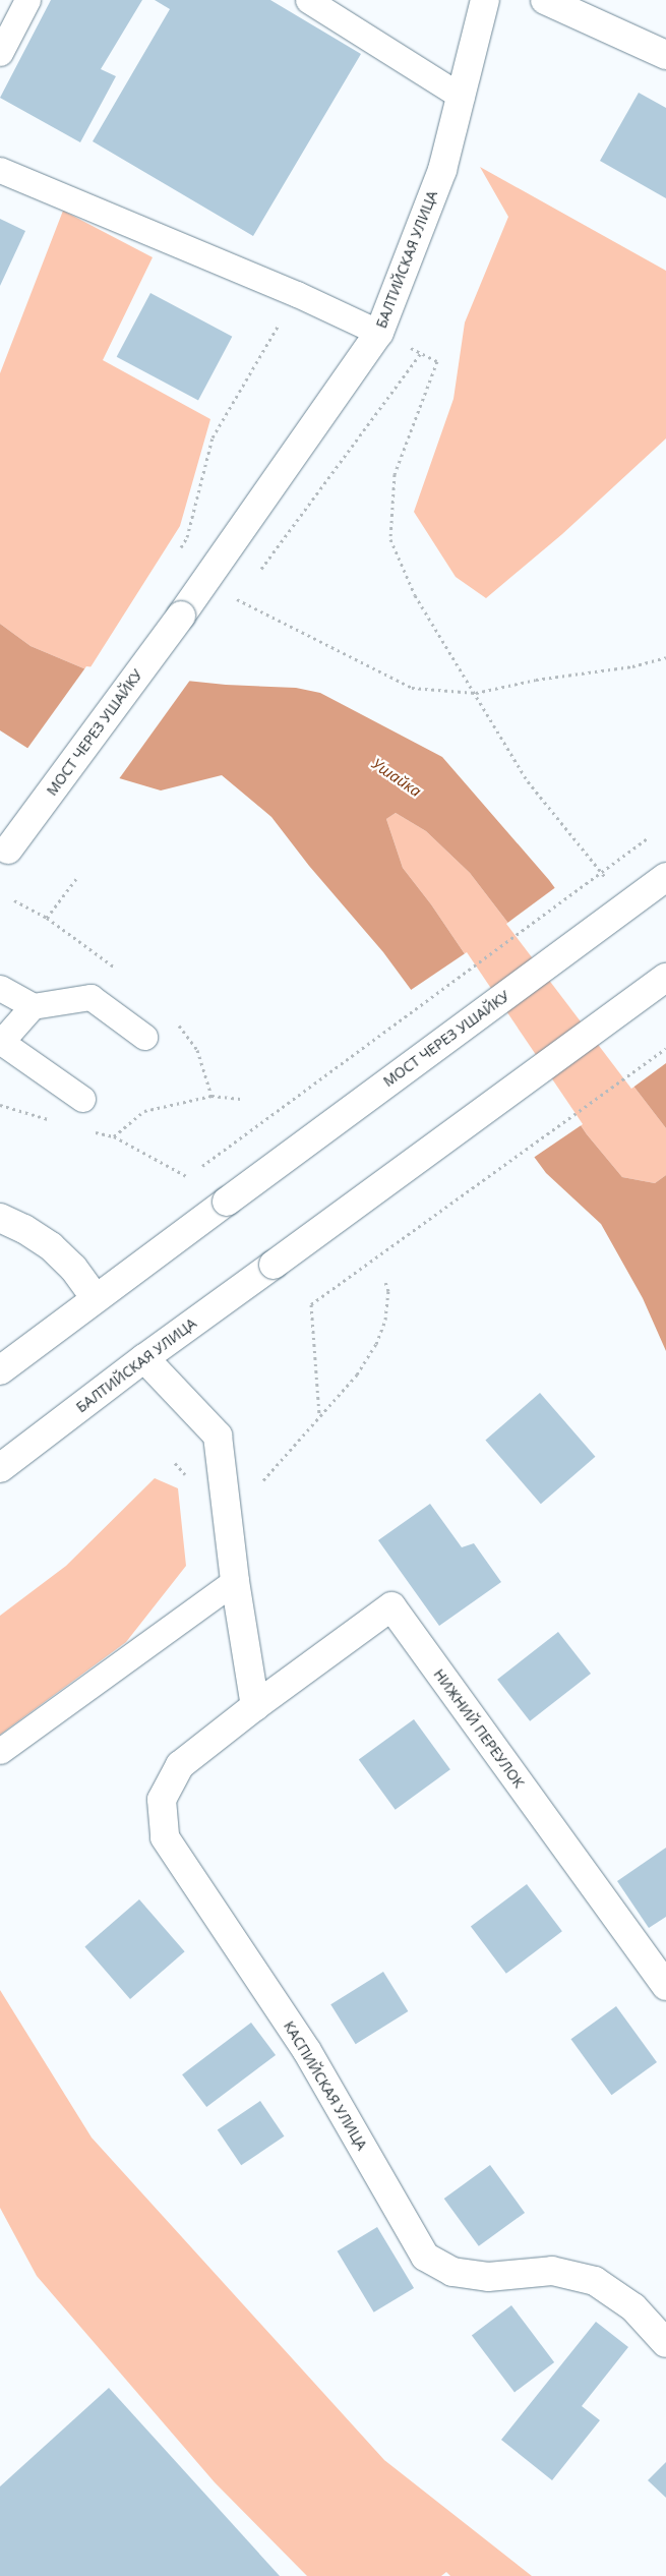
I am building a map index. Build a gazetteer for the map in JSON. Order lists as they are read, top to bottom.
{
  "streets": {
    "street": [
      "БАЛТИЙСКАЯ УЛИЦА",
      "МОСТ ЧЕРЕЗ УШАЙКУ",
      "НИЖНИЙ ПЕРЕУЛОК",
      "КАСПИЙСКАЯ УЛИЦА"
    ]
  },
  "crossings": [
    ["БАЛТИЙСКАЯ УЛИЦА", "МОСТ ЧЕРЕЗ УШАЙКУ"],
    ["НИЖНИЙ ПЕРЕУЛОК", "КАСПИЙСКАЯ УЛИЦА"]
  ],
  "water": ["Ушайка"]
}
